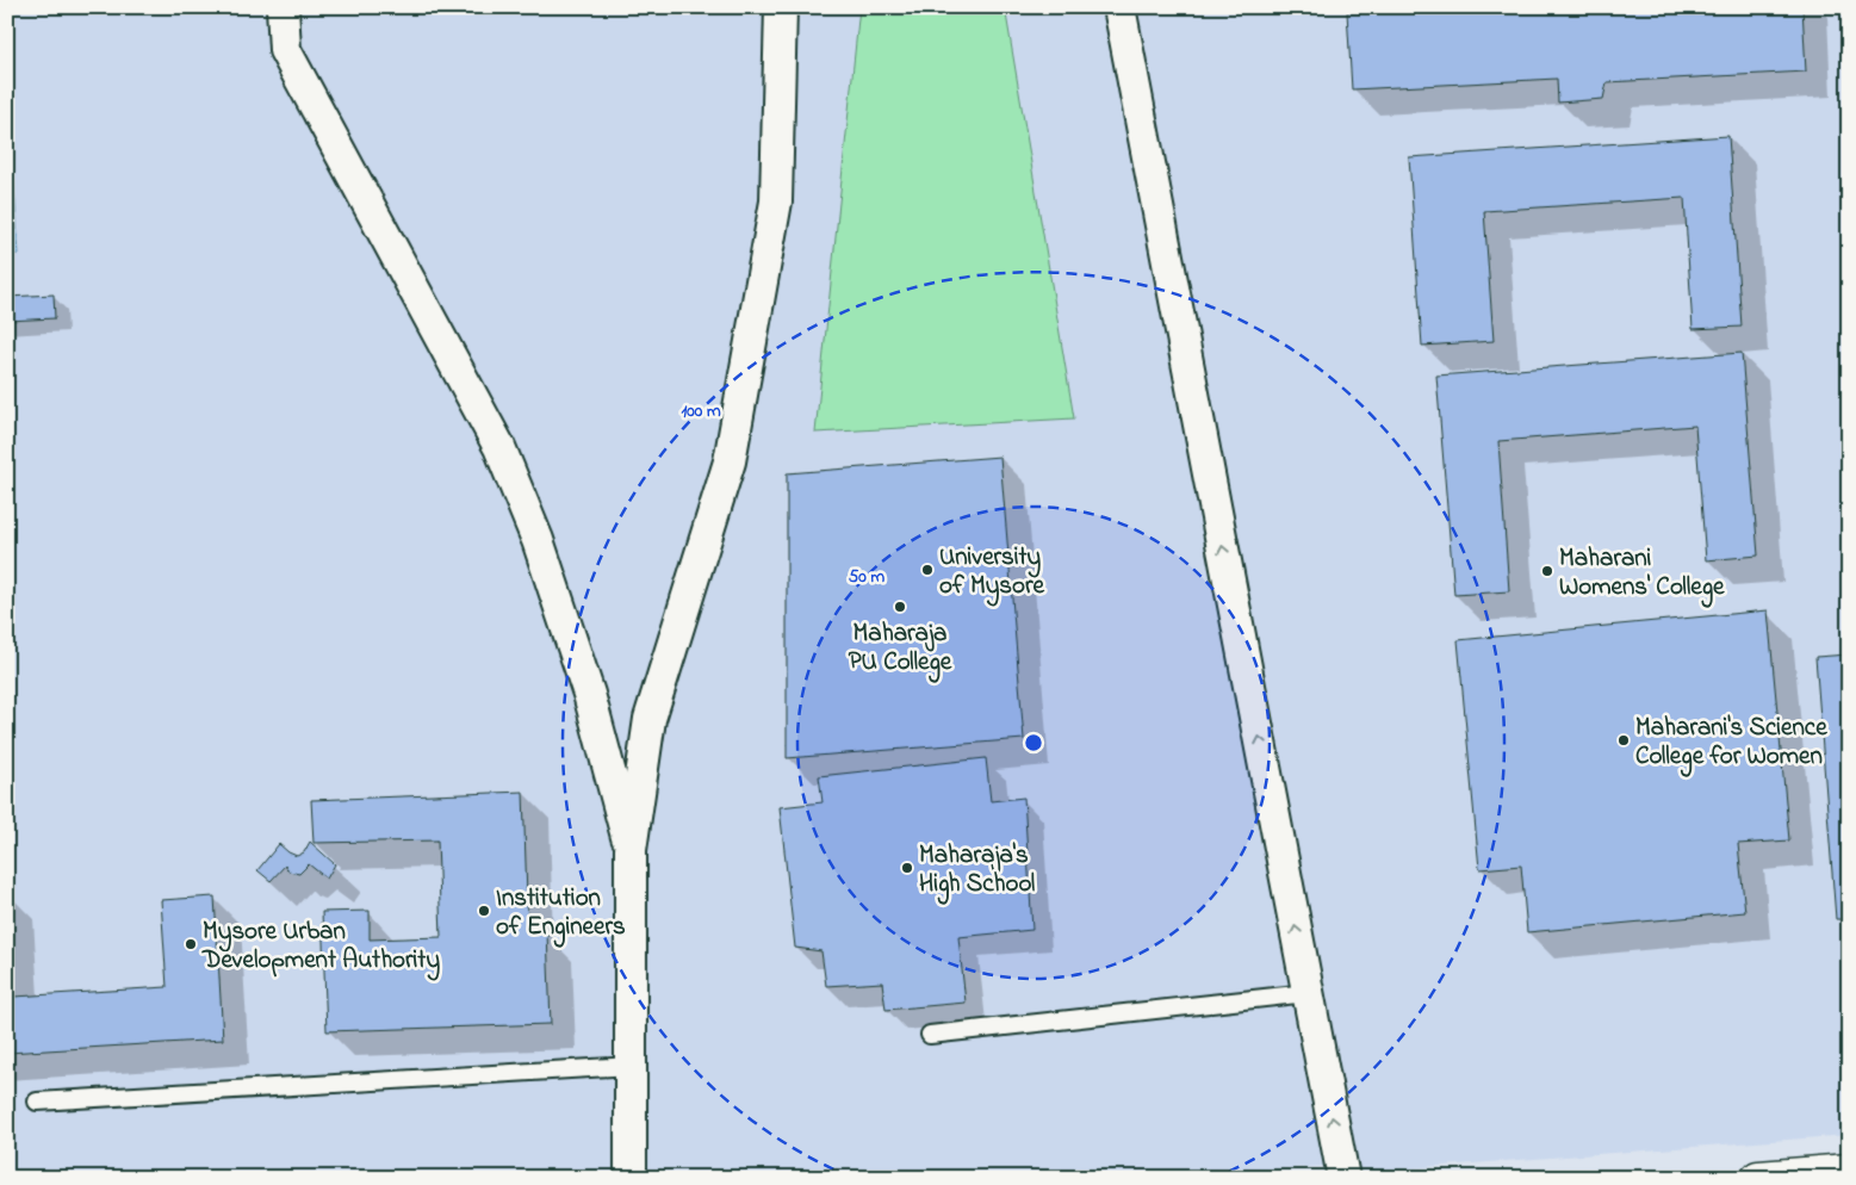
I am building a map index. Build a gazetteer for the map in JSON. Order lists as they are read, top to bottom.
{
  "places": [
    "University of Mysore",
    "Maharani Womens' College",
    "Maharaja PU College",
    "Maharani's Science College for Women",
    "Maharaja's High School",
    "Institution of Engineers",
    "Mysore Urban Development Authority"
  ],
  "rings": ["100 m", "50 m"]
}
